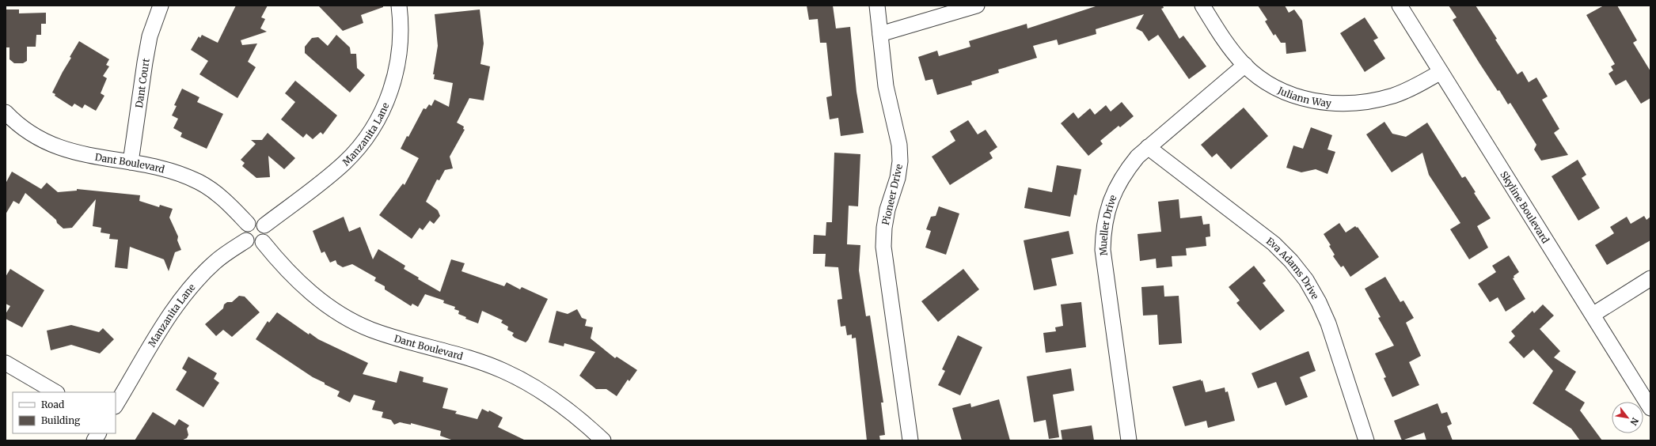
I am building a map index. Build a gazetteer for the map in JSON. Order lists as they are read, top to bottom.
{
  "streets": {
    "street": [
      "Dant Court",
      "Juliann Way",
      "Manzanita Lane",
      "Dant Boulevard",
      "Pioneer Drive",
      "Skyline Boulevard",
      "Mueller Drive",
      "Eva Adams Drive"
    ]
  },
  "crossings": [
    ["Dant Court", "Dant Boulevard"],
    ["Juliann Way", "Skyline Boulevard"],
    ["Juliann Way", "Mueller Drive"],
    ["Manzanita Lane", "Dant Boulevard"],
    ["Mueller Drive", "Eva Adams Drive"]
  ],
  "legend": ["Road", "Building"],
  "north": "bottom right"
}
